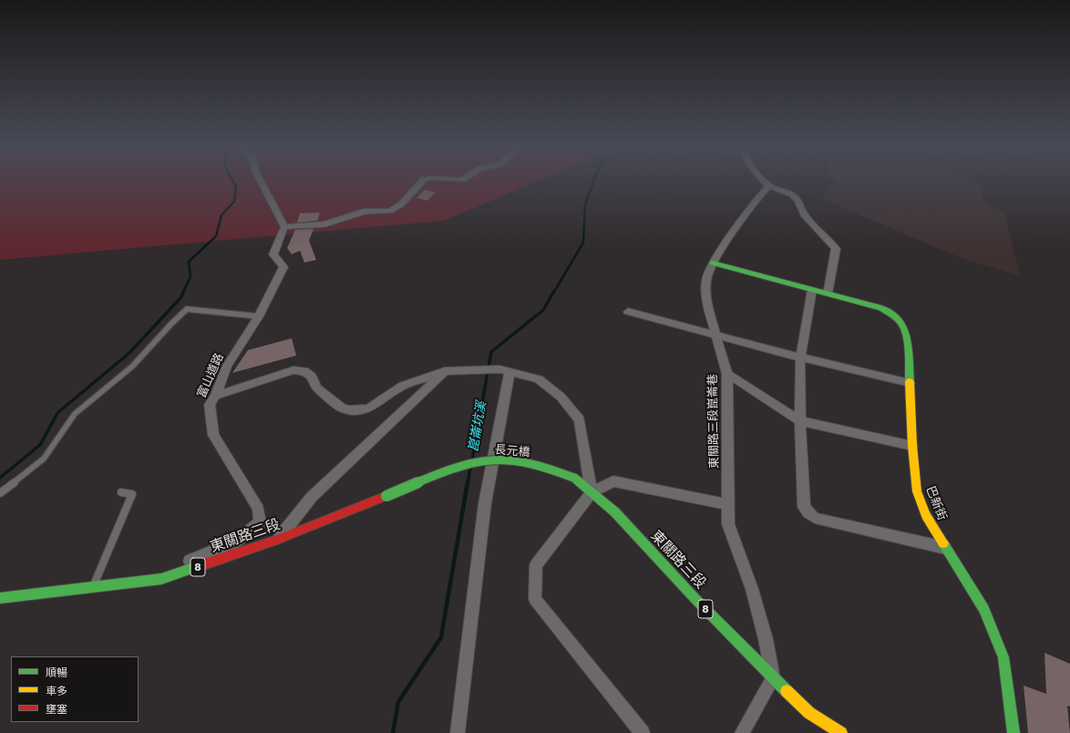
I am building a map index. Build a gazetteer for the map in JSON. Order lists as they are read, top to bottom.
{
  "streets": {
    "main road": [
      "長元橋",
      "巴新街",
      "東關路三段",
      "8"
    ],
    "street": ["富山道路", "東關路三段崑崙巷"]
  },
  "crossings": [
    ["富山道路", "東關路三段"],
    ["東關路三段崑崙巷", "巴新街"],
    ["東關路三段崑崙巷", "東關路三段"],
    ["長元橋", "東關路三段"]
  ],
  "water": ["崑崙坑溪"],
  "legend": ["順暢", "車多", "壅塞"]
}
